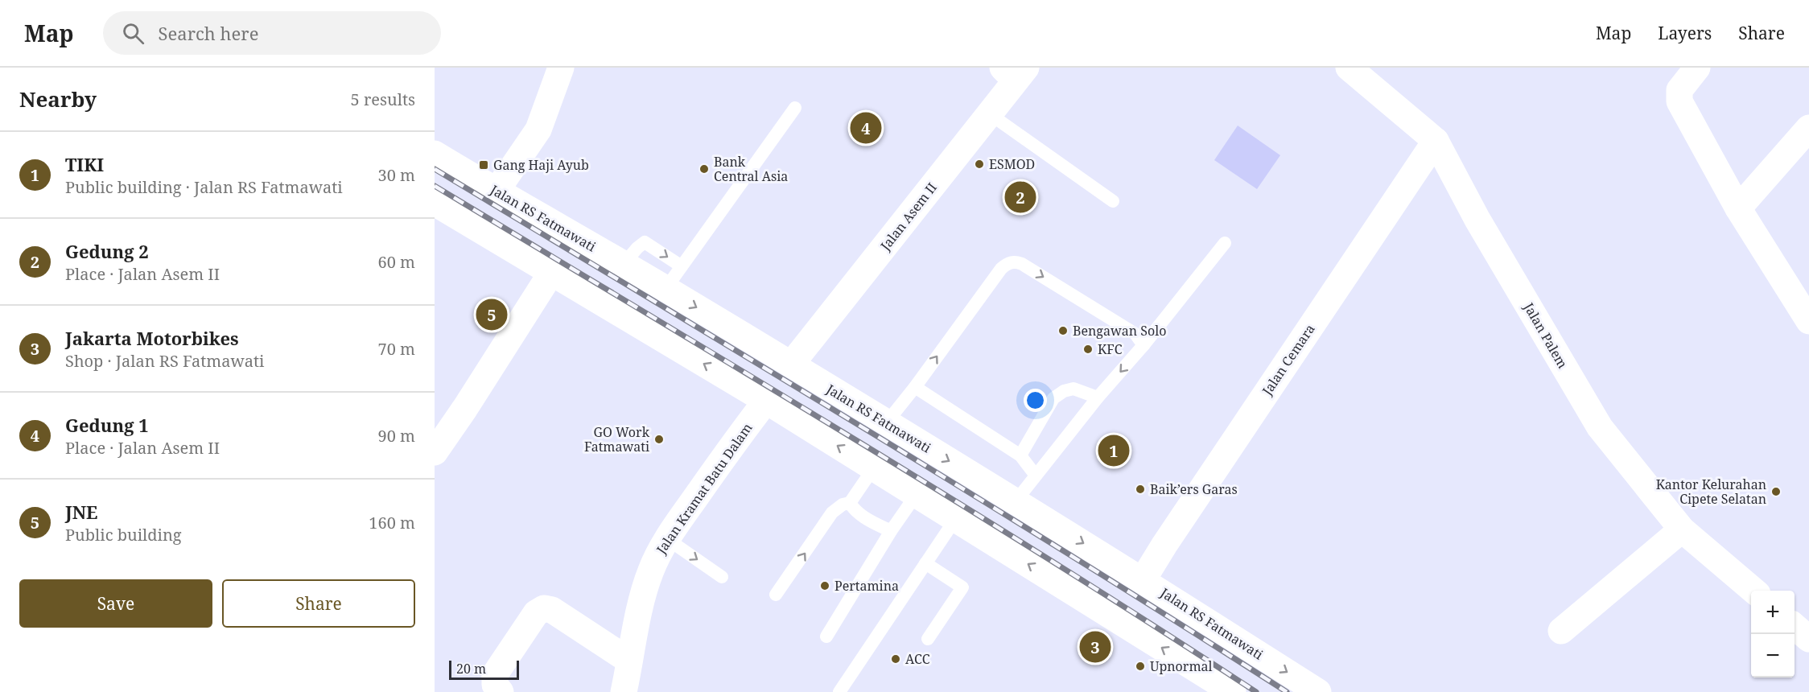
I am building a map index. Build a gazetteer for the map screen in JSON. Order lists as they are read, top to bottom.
{
  "streets": {
    "street": [
      "Jalan Asem II",
      "Jalan RS Fatmawati",
      "Jalan Palem",
      "Jalan Cemara",
      "Jalan Kramat Batu Dalam"
    ]
  },
  "crossings": [
    ["Jalan Asem II", "Jalan RS Fatmawati"],
    ["Jalan RS Fatmawati", "Jalan Cemara"],
    ["Jalan Palem", "Jalan Cemara"]
  ],
  "places": {
    "other": [
      "ESMOD",
      "Bank Central Asia",
      "Bengawan Solo",
      "KFC",
      "GO Work Fatmawati",
      "Baik’ers Garas",
      "Kantor Kelurahan Cipete Selatan",
      "Pertamina",
      "ACC",
      "Upnormal"
    ],
    "transit": ["Gang Haji Ayub"]
  },
  "scale_bar": "20 m",
  "page": {
    "header": "Map",
    "search": "Search here",
    "nav": ["Map", "Layers", "Share"],
    "heading": ["Nearby", "5 results"],
    "pins": [
      "4",
      "2",
      "5",
      "1",
      "3"
    ],
    "list": [
      {
        "mark": "1",
        "name": "TIKI",
        "note": "Public building · Jalan RS Fatmawati",
        "value": "30 m"
      },
      {
        "mark": "2",
        "name": "Gedung 2",
        "note": "Place · Jalan Asem II",
        "value": "60 m"
      },
      {
        "mark": "3",
        "name": "Jakarta Motorbikes",
        "note": "Shop · Jalan RS Fatmawati",
        "value": "70 m"
      },
      {
        "mark": "4",
        "name": "Gedung 1",
        "note": "Place · Jalan Asem II",
        "value": "90 m"
      },
      {
        "mark": "5",
        "name": "JNE",
        "note": "Public building",
        "value": "160 m"
      }
    ],
    "buttons": ["Save", "Share"],
    "map_buttons": ["+", "−"],
    "scale": "20 m"
  }
}
